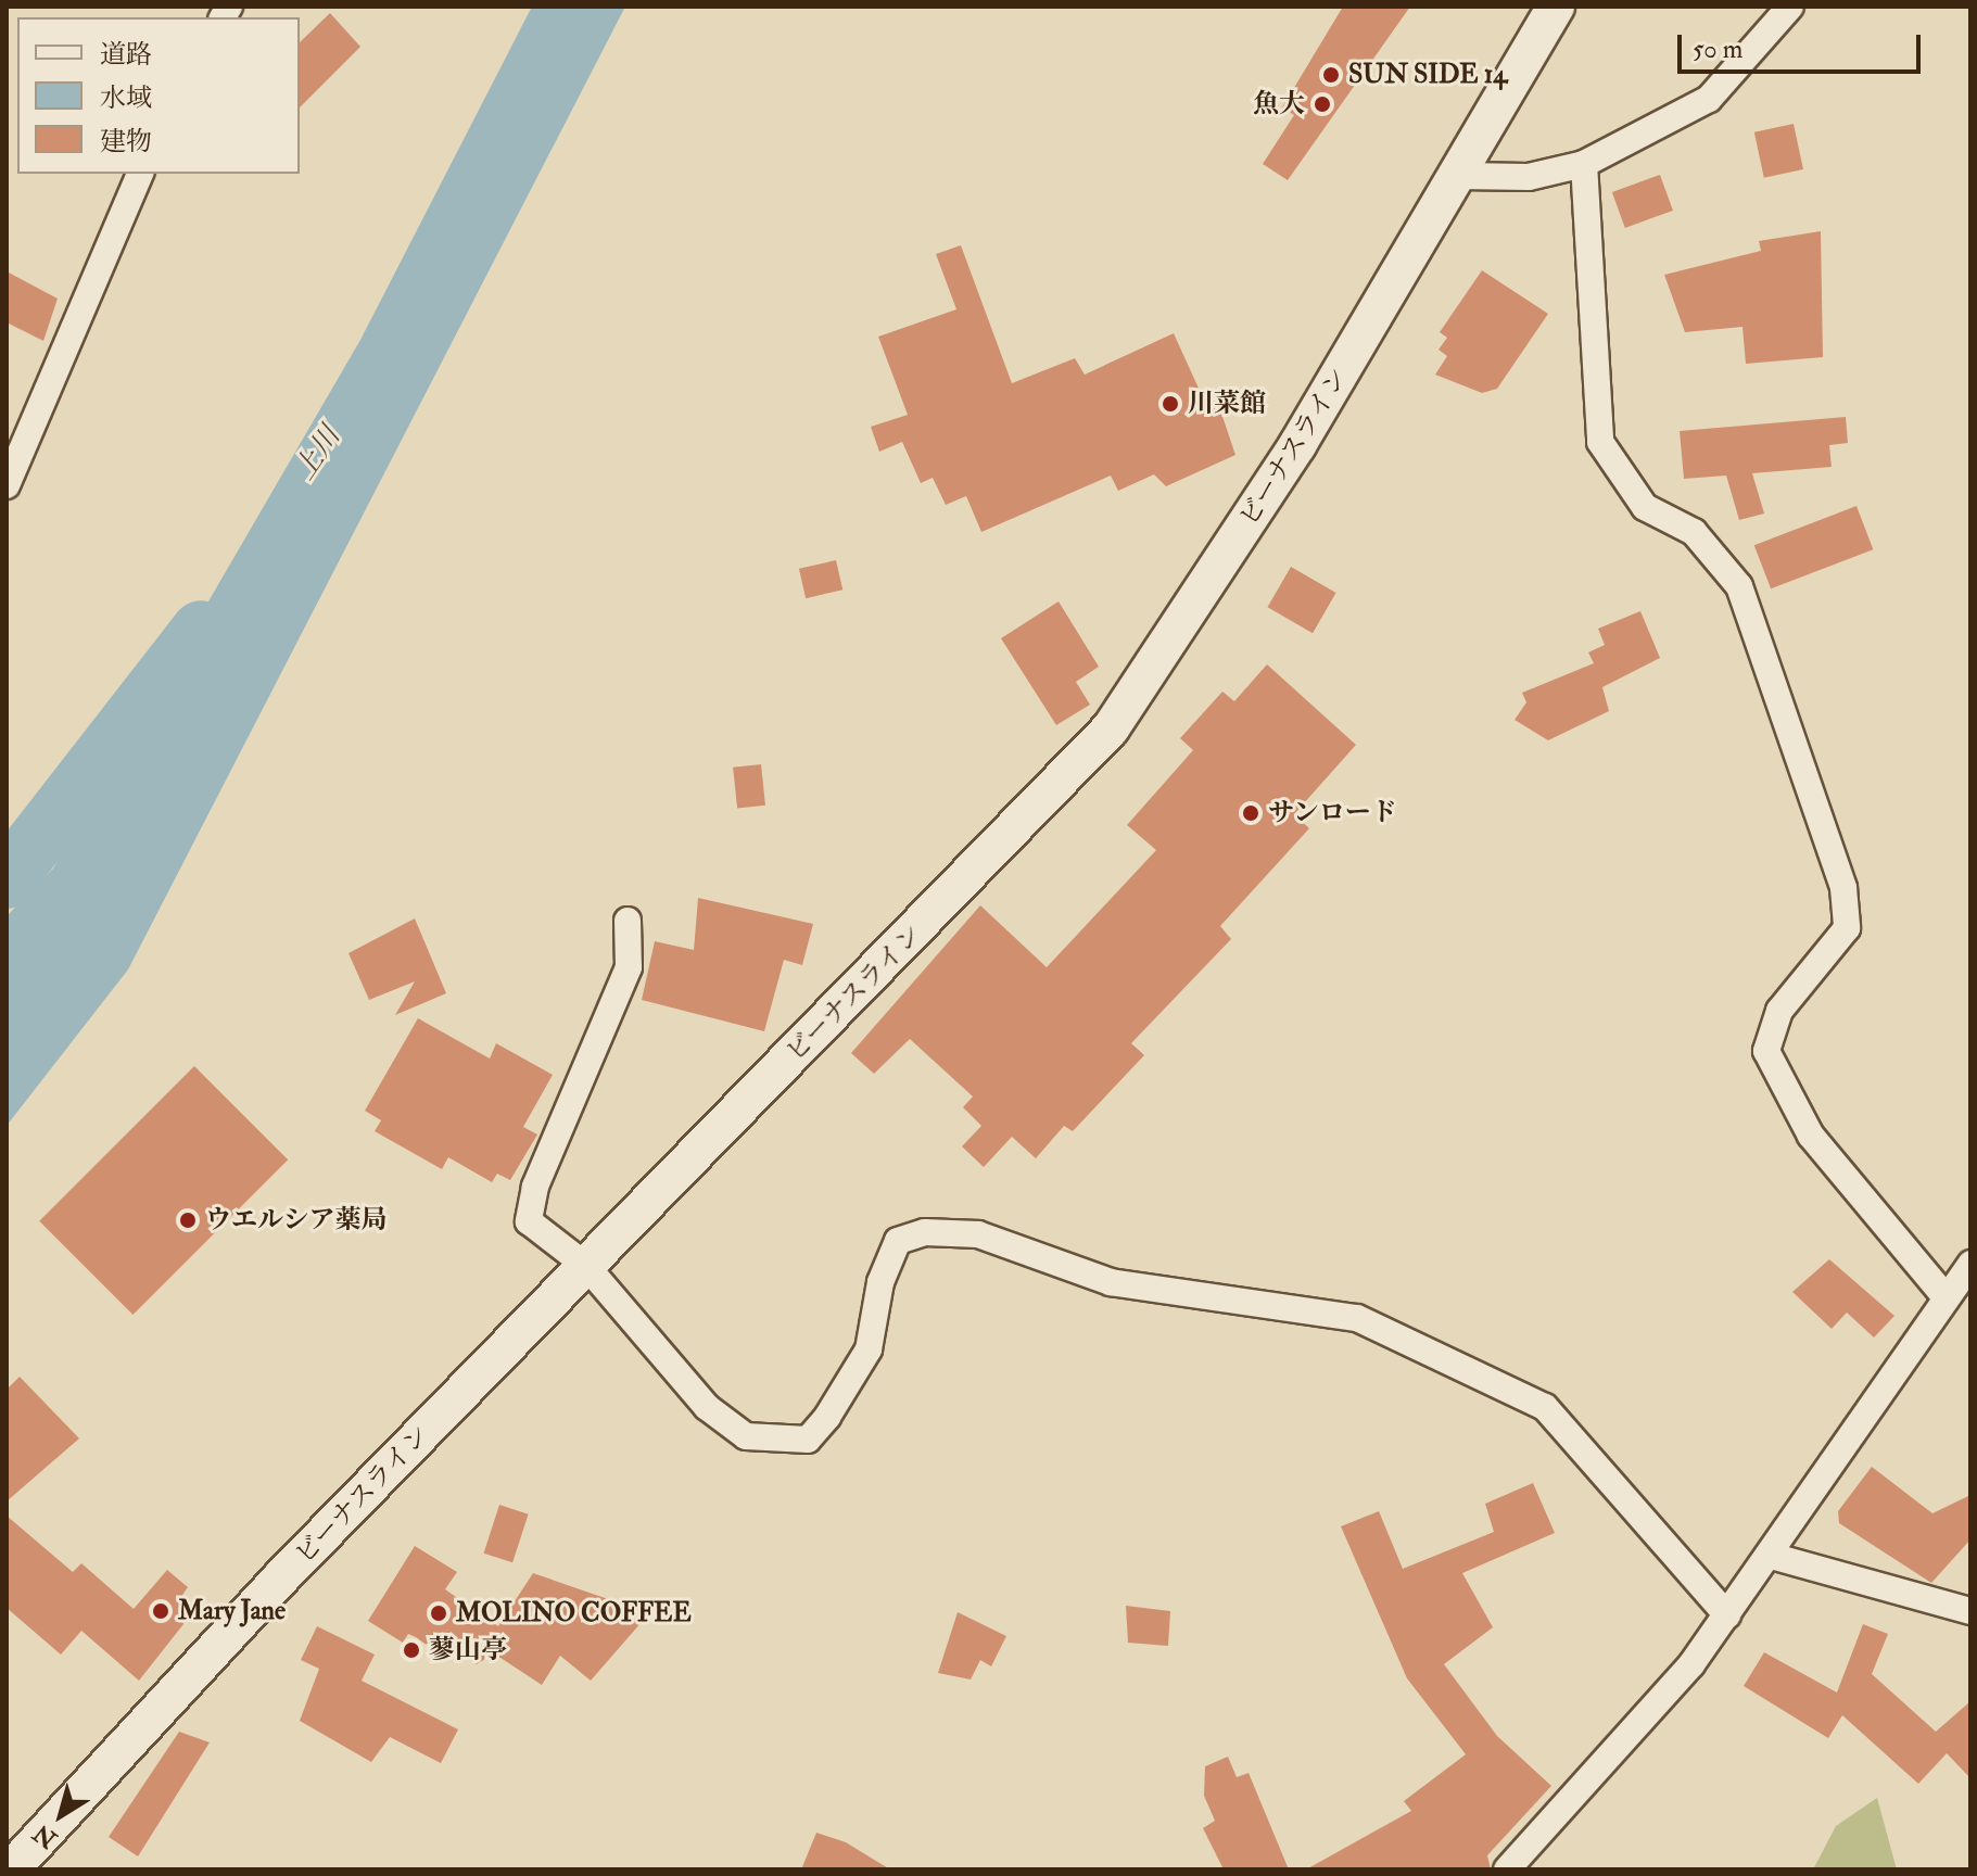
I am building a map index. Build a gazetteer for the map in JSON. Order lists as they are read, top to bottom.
{
  "streets": {
    "main road": ["ビーナスライン"]
  },
  "water": ["上川"],
  "places": [
    "SUN SIDE 14",
    "魚大",
    "川菜館",
    "サンロード",
    "ウエルシア薬局",
    "Mary Jane",
    "MOLINO COFFEE",
    "蓼山亭"
  ],
  "legend": ["道路", "水域", "建物"],
  "scale_bar": "50 m",
  "north": "bottom left"
}
